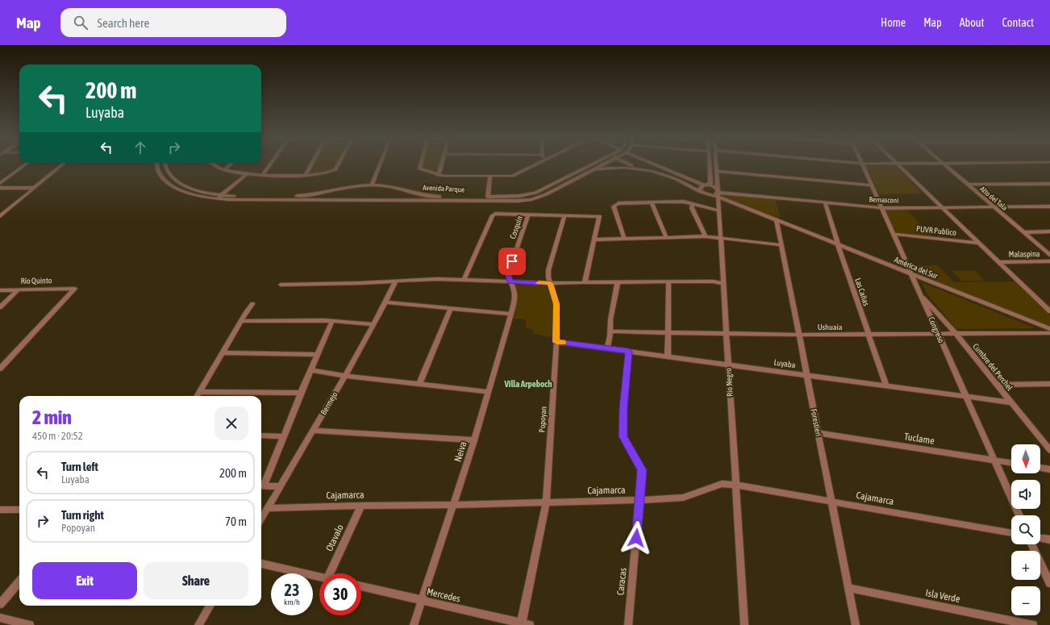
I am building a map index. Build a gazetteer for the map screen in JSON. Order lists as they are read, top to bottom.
{
  "streets": {
    "street": [
      "Avenida Parque",
      "Alto del Tala",
      "Bernasconi",
      "Cosquín",
      "PUVR Publico",
      "Malaspina",
      "América del Sur",
      "Río Quinto",
      "Las Cañas",
      "Ushuaia",
      "Congreso",
      "Luyaba",
      "Cumbre del Perchel",
      "Río Negro",
      "Bermejo",
      "Popoyan",
      "Forestieri",
      "Tuclame",
      "Neiva",
      "Cajamarca",
      "Otavalo",
      "Caracas",
      "Mercedes",
      "Isla Verde"
    ]
  },
  "crossings": [
    ["Alto del Tala", "Bernasconi"],
    ["Bernasconi", "América del Sur"],
    ["Bernasconi", "Las Cañas"],
    ["Bernasconi", "Congreso"],
    ["Bernasconi", "Río Negro"],
    ["Cosquín", "Neiva"],
    ["PUVR Publico", "Congreso"],
    ["América del Sur", "Las Cañas"],
    ["América del Sur", "Congreso"],
    ["América del Sur", "Río Negro"],
    ["América del Sur", "Forestieri"],
    ["Las Cañas", "Ushuaia"],
    ["Las Cañas", "Luyaba"],
    ["Ushuaia", "Congreso"],
    ["Ushuaia", "Cumbre del Perchel"],
    ["Ushuaia", "Río Negro"],
    ["Ushuaia", "Forestieri"],
    ["Congreso", "Luyaba"],
    ["Congreso", "Cumbre del Perchel"],
    ["Congreso", "Tuclame"],
    ["Luyaba", "Cumbre del Perchel"],
    ["Luyaba", "Río Negro"],
    ["Luyaba", "Popoyan"],
    ["Luyaba", "Forestieri"],
    ["Luyaba", "Caracas"],
    ["Río Negro", "Cajamarca"],
    ["Bermejo", "Cajamarca"],
    ["Popoyan", "Cajamarca"],
    ["Popoyan", "Mercedes"],
    ["Forestieri", "Tuclame"],
    ["Forestieri", "Cajamarca"],
    ["Forestieri", "Isla Verde"],
    ["Neiva", "Cajamarca"],
    ["Neiva", "Mercedes"],
    ["Cajamarca", "Otavalo"],
    ["Cajamarca", "Caracas"]
  ],
  "districts": ["Villa Arpeboch"],
  "north": "bottom",
  "page": {
    "header": "Map",
    "search": "Search here",
    "nav": [
      "Home",
      "Map",
      "About",
      "Contact"
    ],
    "turn": ["200 m", "Luyaba"],
    "heading": ["2 min", "450 m · 20:52"],
    "map_buttons": ["+", "−"],
    "list": [
      {
        "name": "Turn left",
        "note": "Luyaba",
        "value": "200 m"
      },
      {
        "name": "Turn right",
        "note": "Popoyan",
        "value": "70 m"
      }
    ],
    "buttons": ["Exit", "Share"],
    "speed": "23 km/h",
    "limit": "30"
  }
}
